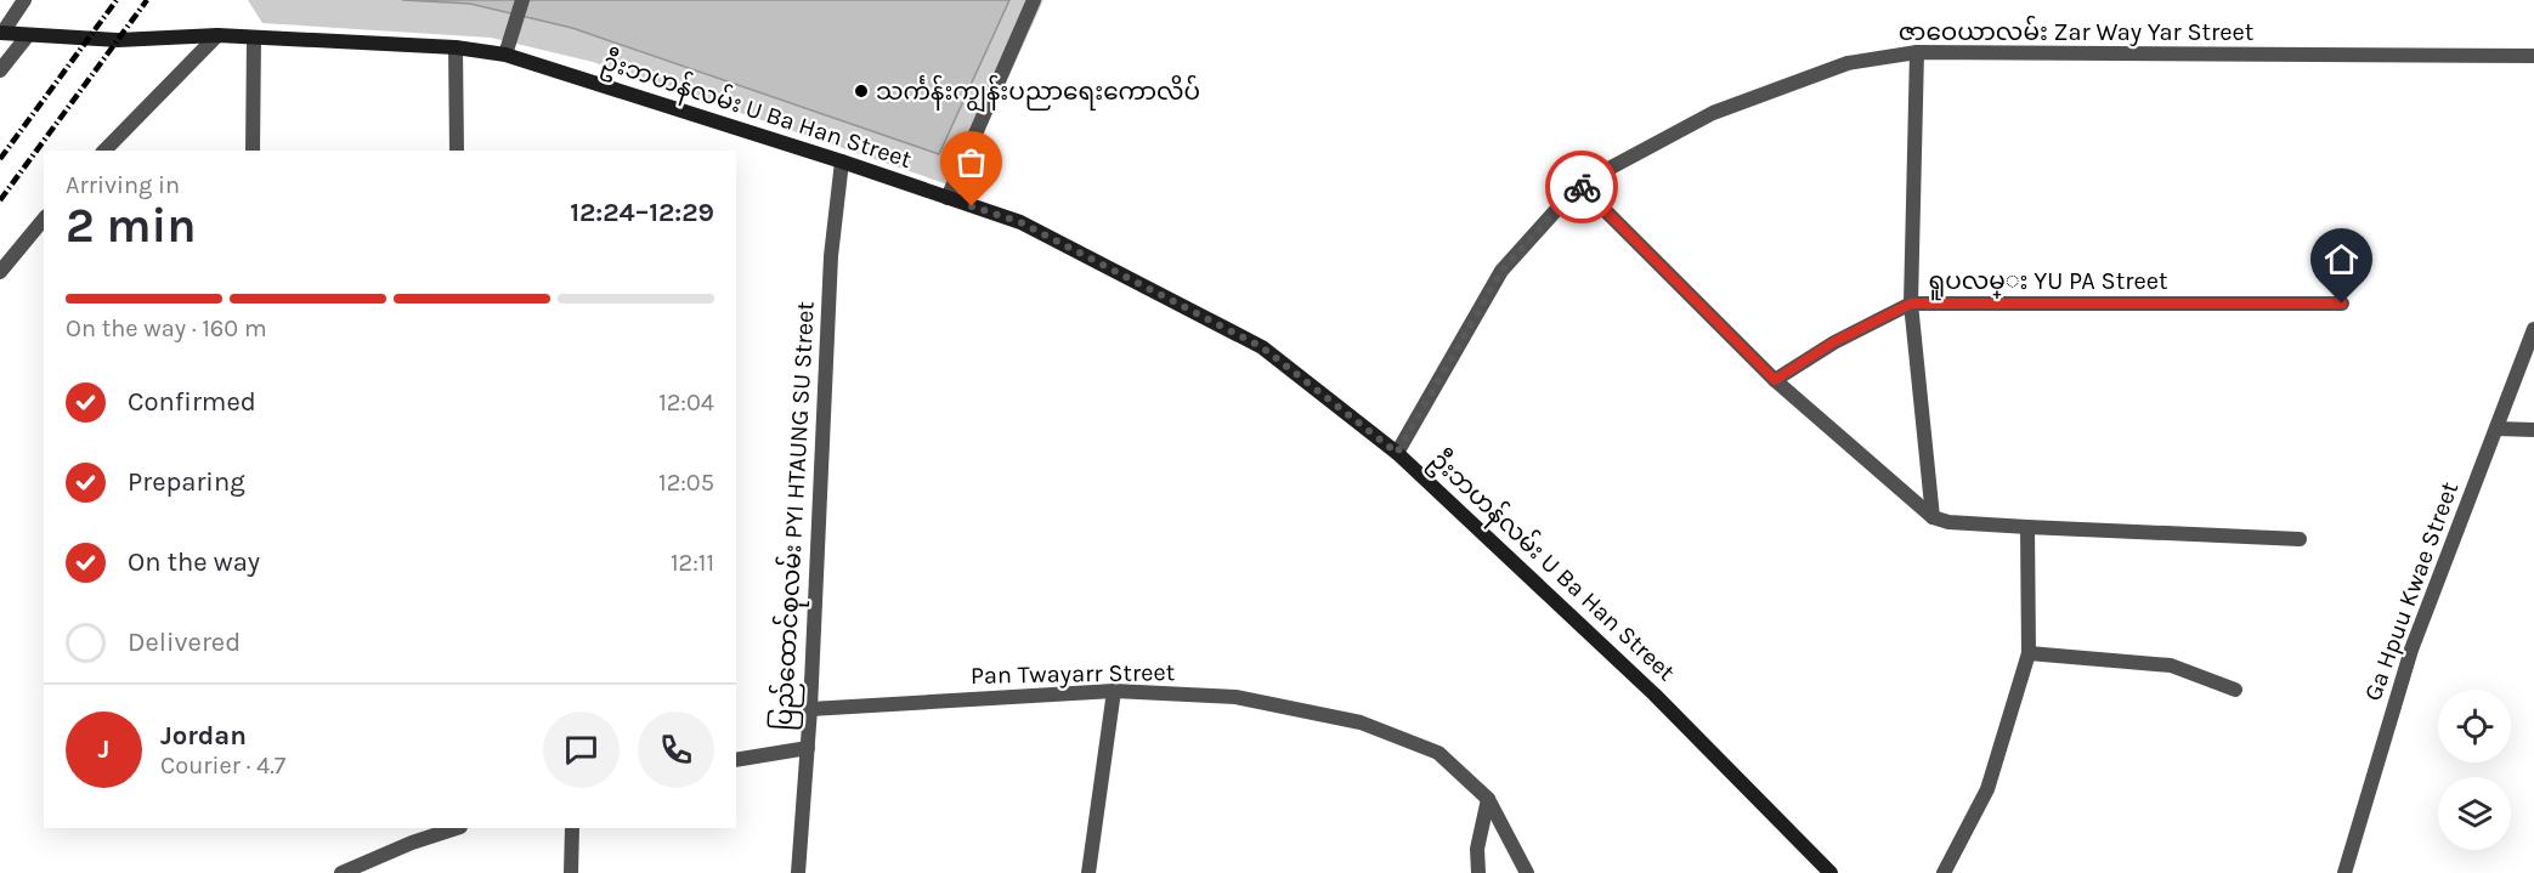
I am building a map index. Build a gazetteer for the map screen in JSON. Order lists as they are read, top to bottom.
{
  "streets": {
    "street": [
      "ဇာဝေယာလမ်း Zar Way Yar Street",
      "ဦးဘဟန်လမ်း U Ba Han Street",
      "ရူပလမ္း YU PA Street",
      "ပြည်ထောင်စုလမ်း PYI HTAUNG SU Street",
      "Ga Hpuu Kwae Street",
      "Pan Twayarr Street"
    ]
  },
  "crossings": [
    ["ဇာဝေယာလမ်း Zar Way Yar Street", "ဦးဘဟန်လမ်း U Ba Han Street"],
    ["ဦးဘဟန်လမ်း U Ba Han Street", "ပြည်ထောင်စုလမ်း PYI HTAUNG SU Street"],
    ["ပြည်ထောင်စုလမ်း PYI HTAUNG SU Street", "Pan Twayarr Street"]
  ],
  "places": ["သင်္ကန်းကျွန်းပညာရေးကောလိပ်"],
  "page": {
    "heading": ["2 min", "Arriving in", "12:24–12:29"],
    "panel": ["Jordan", "Courier · 4.7"],
    "bar": "On the way · 160 m",
    "list": [
      ["Confirmed", "12:04"],
      ["Preparing", "12:05"],
      ["On the way", "12:11"],
      "Delivered"
    ],
    "round": "J"
  }
}
